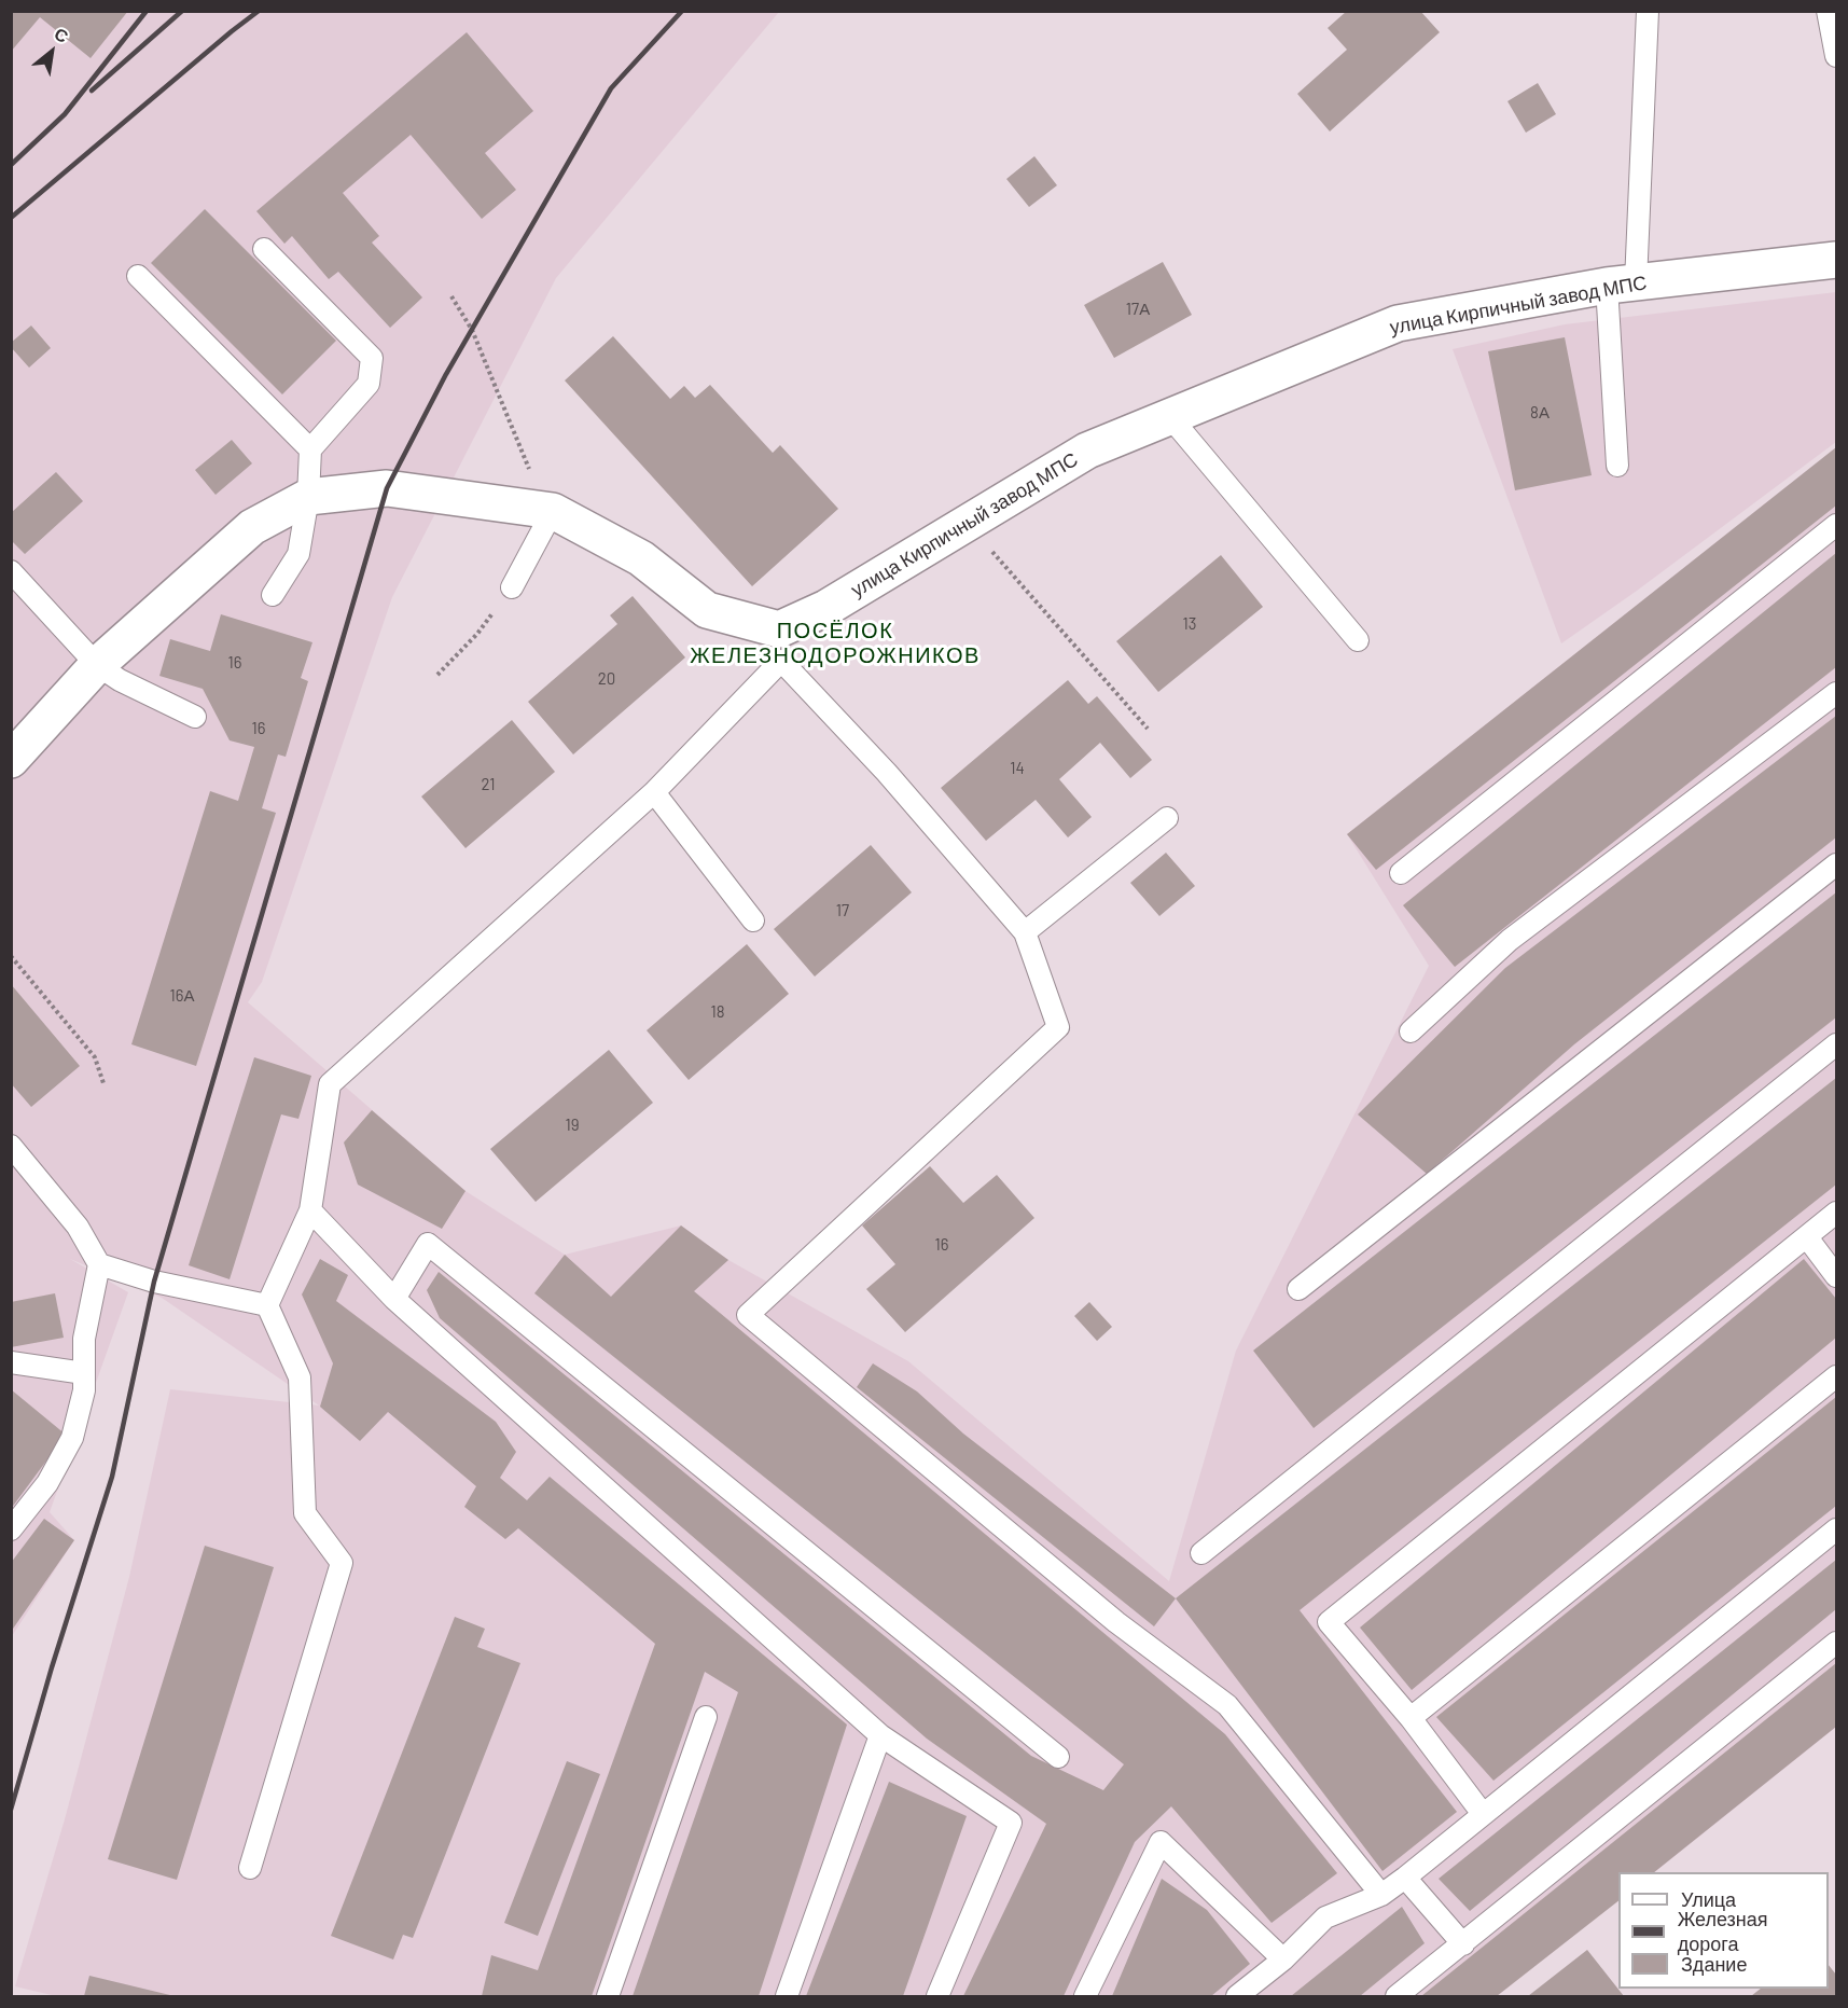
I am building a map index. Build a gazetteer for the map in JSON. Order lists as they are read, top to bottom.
{
  "streets": {
    "street": ["улица Кирпичный завод МПС"]
  },
  "districts": ["ПОСЁЛОК ЖЕЛЕЗНОДОРОЖНИКОВ"],
  "house_numbers": [
    "17А",
    "8А",
    "13",
    "16",
    "20",
    "16",
    "14",
    "21",
    "17",
    "16А",
    "18",
    "19",
    "16"
  ],
  "legend": ["Улица", "Железная дорога", "Здание"],
  "north": "top right"
}
